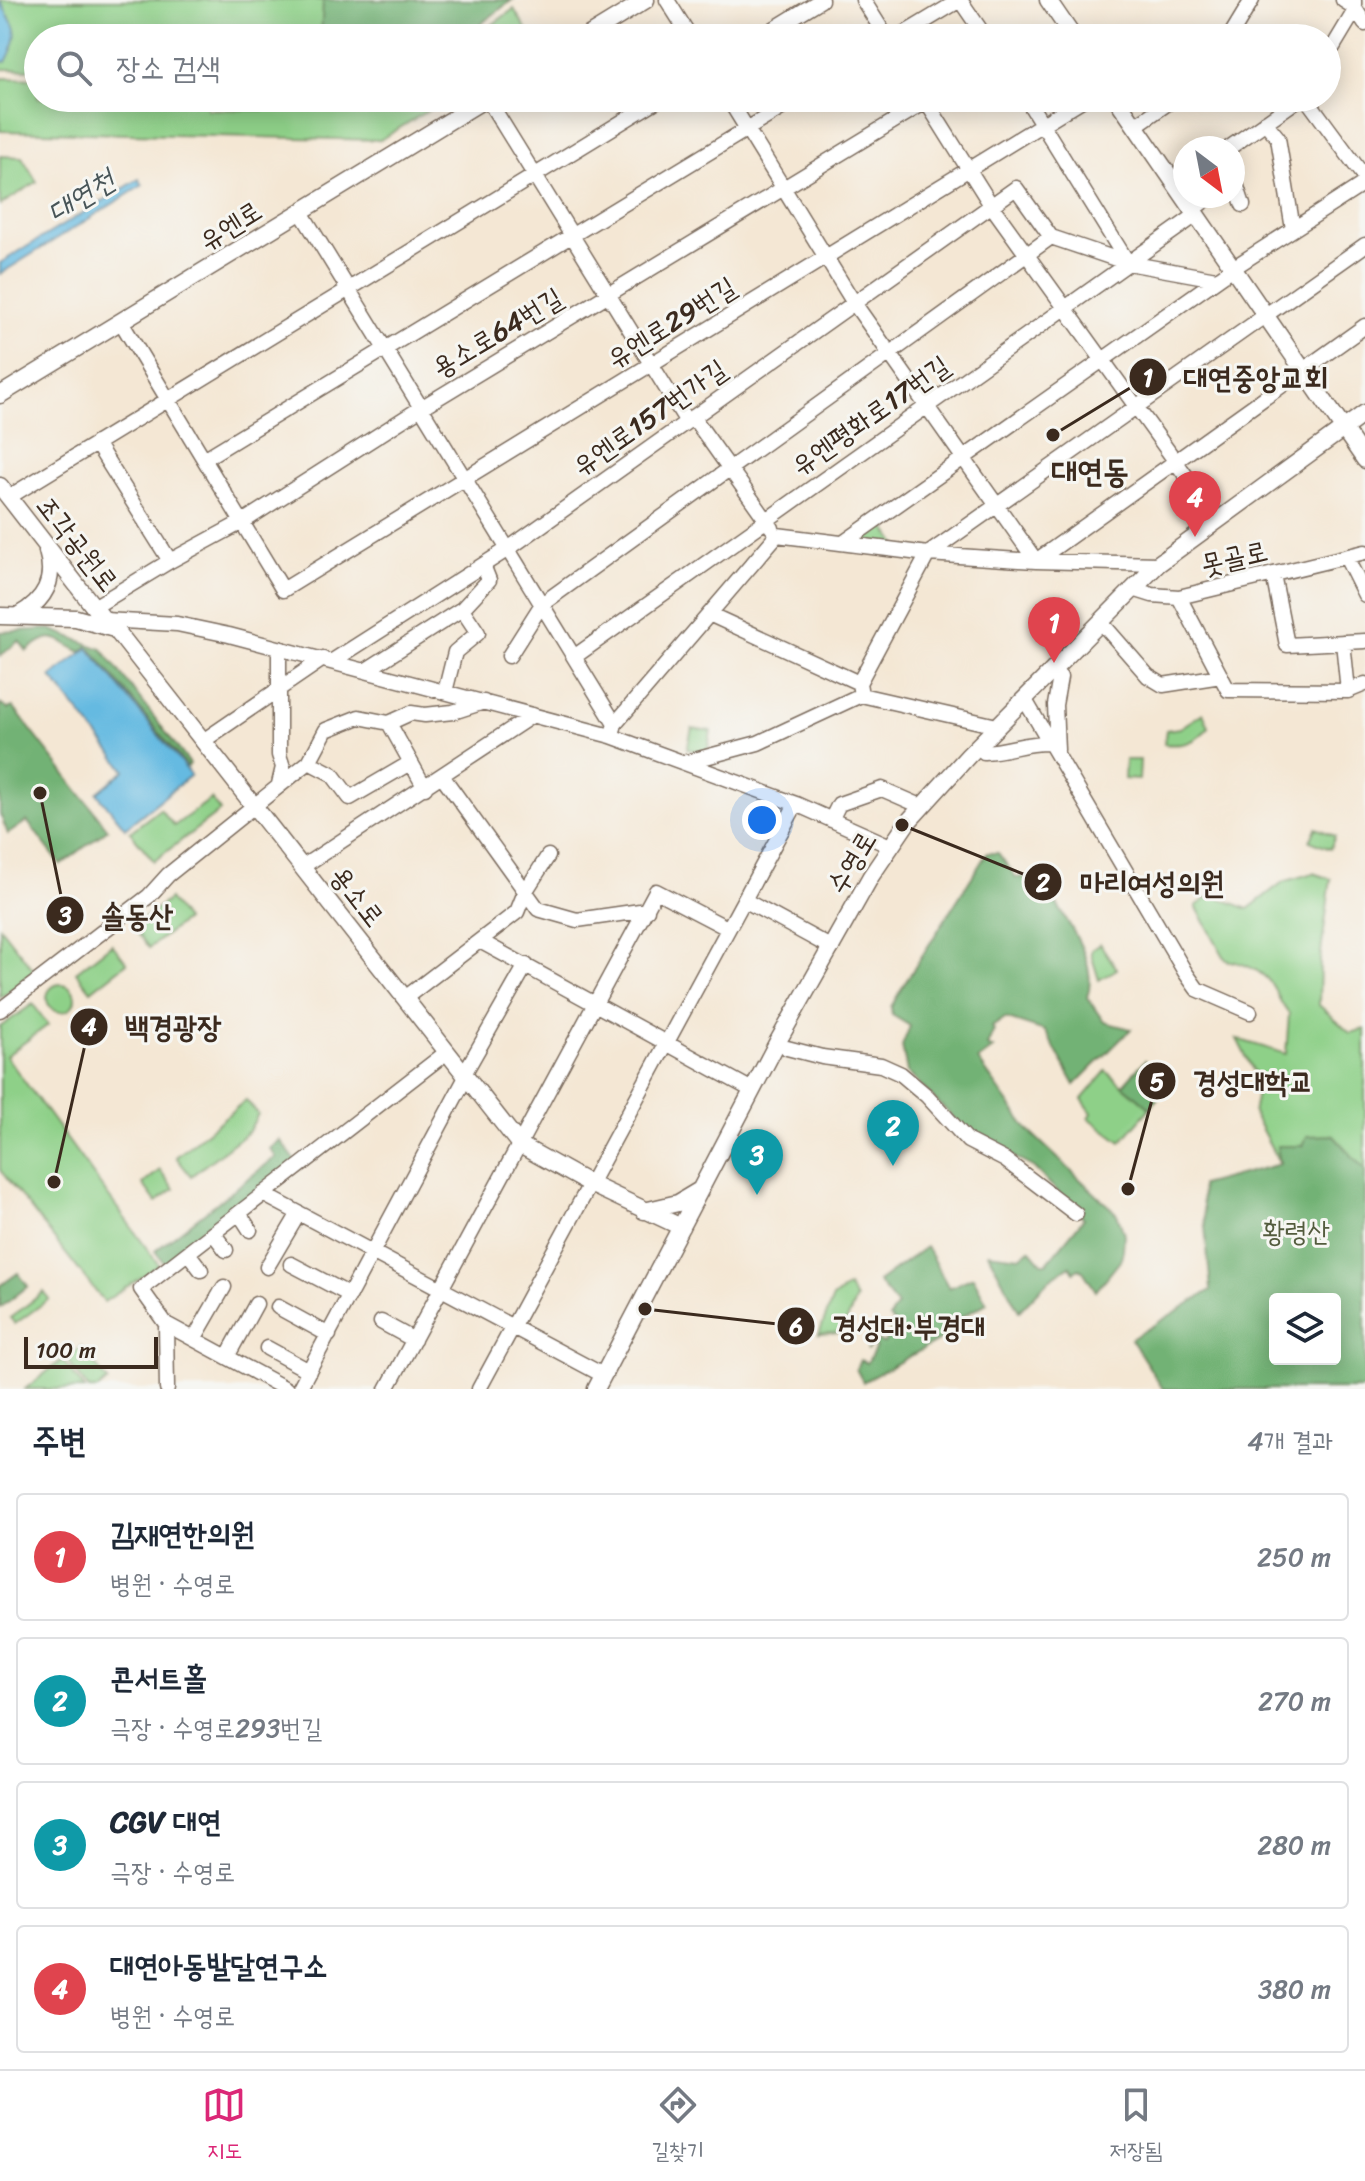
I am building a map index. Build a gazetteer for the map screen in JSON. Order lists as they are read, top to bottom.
{
  "streets": {
    "main road": [
      "유엔로",
      "조각공원로",
      "수영로",
      "용소로"
    ],
    "street": [
      "유엔로29번길",
      "용소로64번길",
      "유엔평화로17번길",
      "유엔로157번가길",
      "못골로"
    ]
  },
  "crossings": [
    ["유엔로29번길", "용소로64번길"],
    ["용소로64번길", "조각공원로"],
    ["용소로64번길", "용소로"],
    ["유엔로157번가길", "용소로"],
    ["조각공원로", "용소로"],
    ["못골로", "수영로"],
    ["수영로", "용소로"]
  ],
  "districts": ["대연동"],
  "water": ["대연천"],
  "parks": ["황령산"],
  "places": [
    "대연중앙교회",
    "솔동산",
    "마리여성의원",
    "백경광장",
    "경성대학교",
    "경성대·부경대"
  ],
  "scale_bar": "100 m",
  "north": "bottom right",
  "page": {
    "search": "장소 검색",
    "pins": [
      "4",
      "1",
      "2",
      "3"
    ],
    "scale": "100 m",
    "heading": ["주변", "4개 결과"],
    "list": [
      {
        "mark": "1",
        "name": "김재연한의원",
        "note": "병원 · 수영로",
        "value": "250 m"
      },
      {
        "mark": "2",
        "name": "콘서트홀",
        "note": "극장 · 수영로293번길",
        "value": "270 m"
      },
      {
        "mark": "3",
        "name": "CGV 대연",
        "note": "극장 · 수영로",
        "value": "280 m"
      },
      {
        "mark": "4",
        "name": "대연아동발달연구소",
        "note": "병원 · 수영로",
        "value": "380 m"
      }
    ],
    "nav": ["지도", "길찾기", "저장됨"]
  }
}
